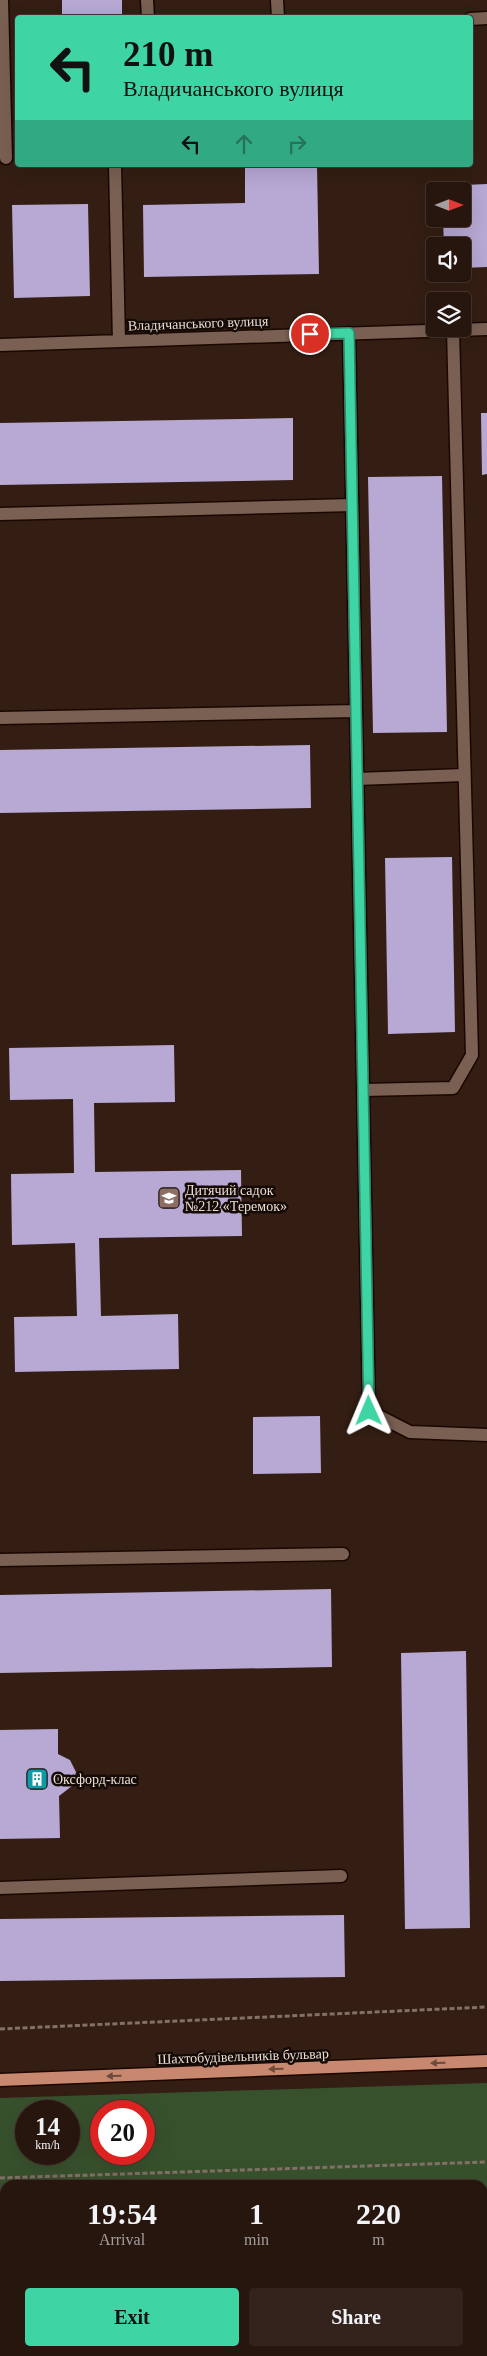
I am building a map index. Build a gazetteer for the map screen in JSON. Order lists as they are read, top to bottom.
{
  "streets": {
    "main road": ["Шахтобудівельників бульвар"],
    "street": ["Владичанського вулиця"]
  },
  "one_way": ["Шахтобудівельників бульвар"],
  "places": {
    "school or university": ["Дитячий садок №212 «Теремок»"],
    "building": ["Оксфорд-клас"]
  },
  "north": "right",
  "page": {
    "turn": ["210 m", "Владичанського вулиця"],
    "speed": "14 km/h",
    "limit": "20",
    "eta": [
      "19:54",
      "Arrival",
      "1",
      "min",
      "220",
      "m"
    ],
    "buttons": ["Exit", "Share"]
  }
}
